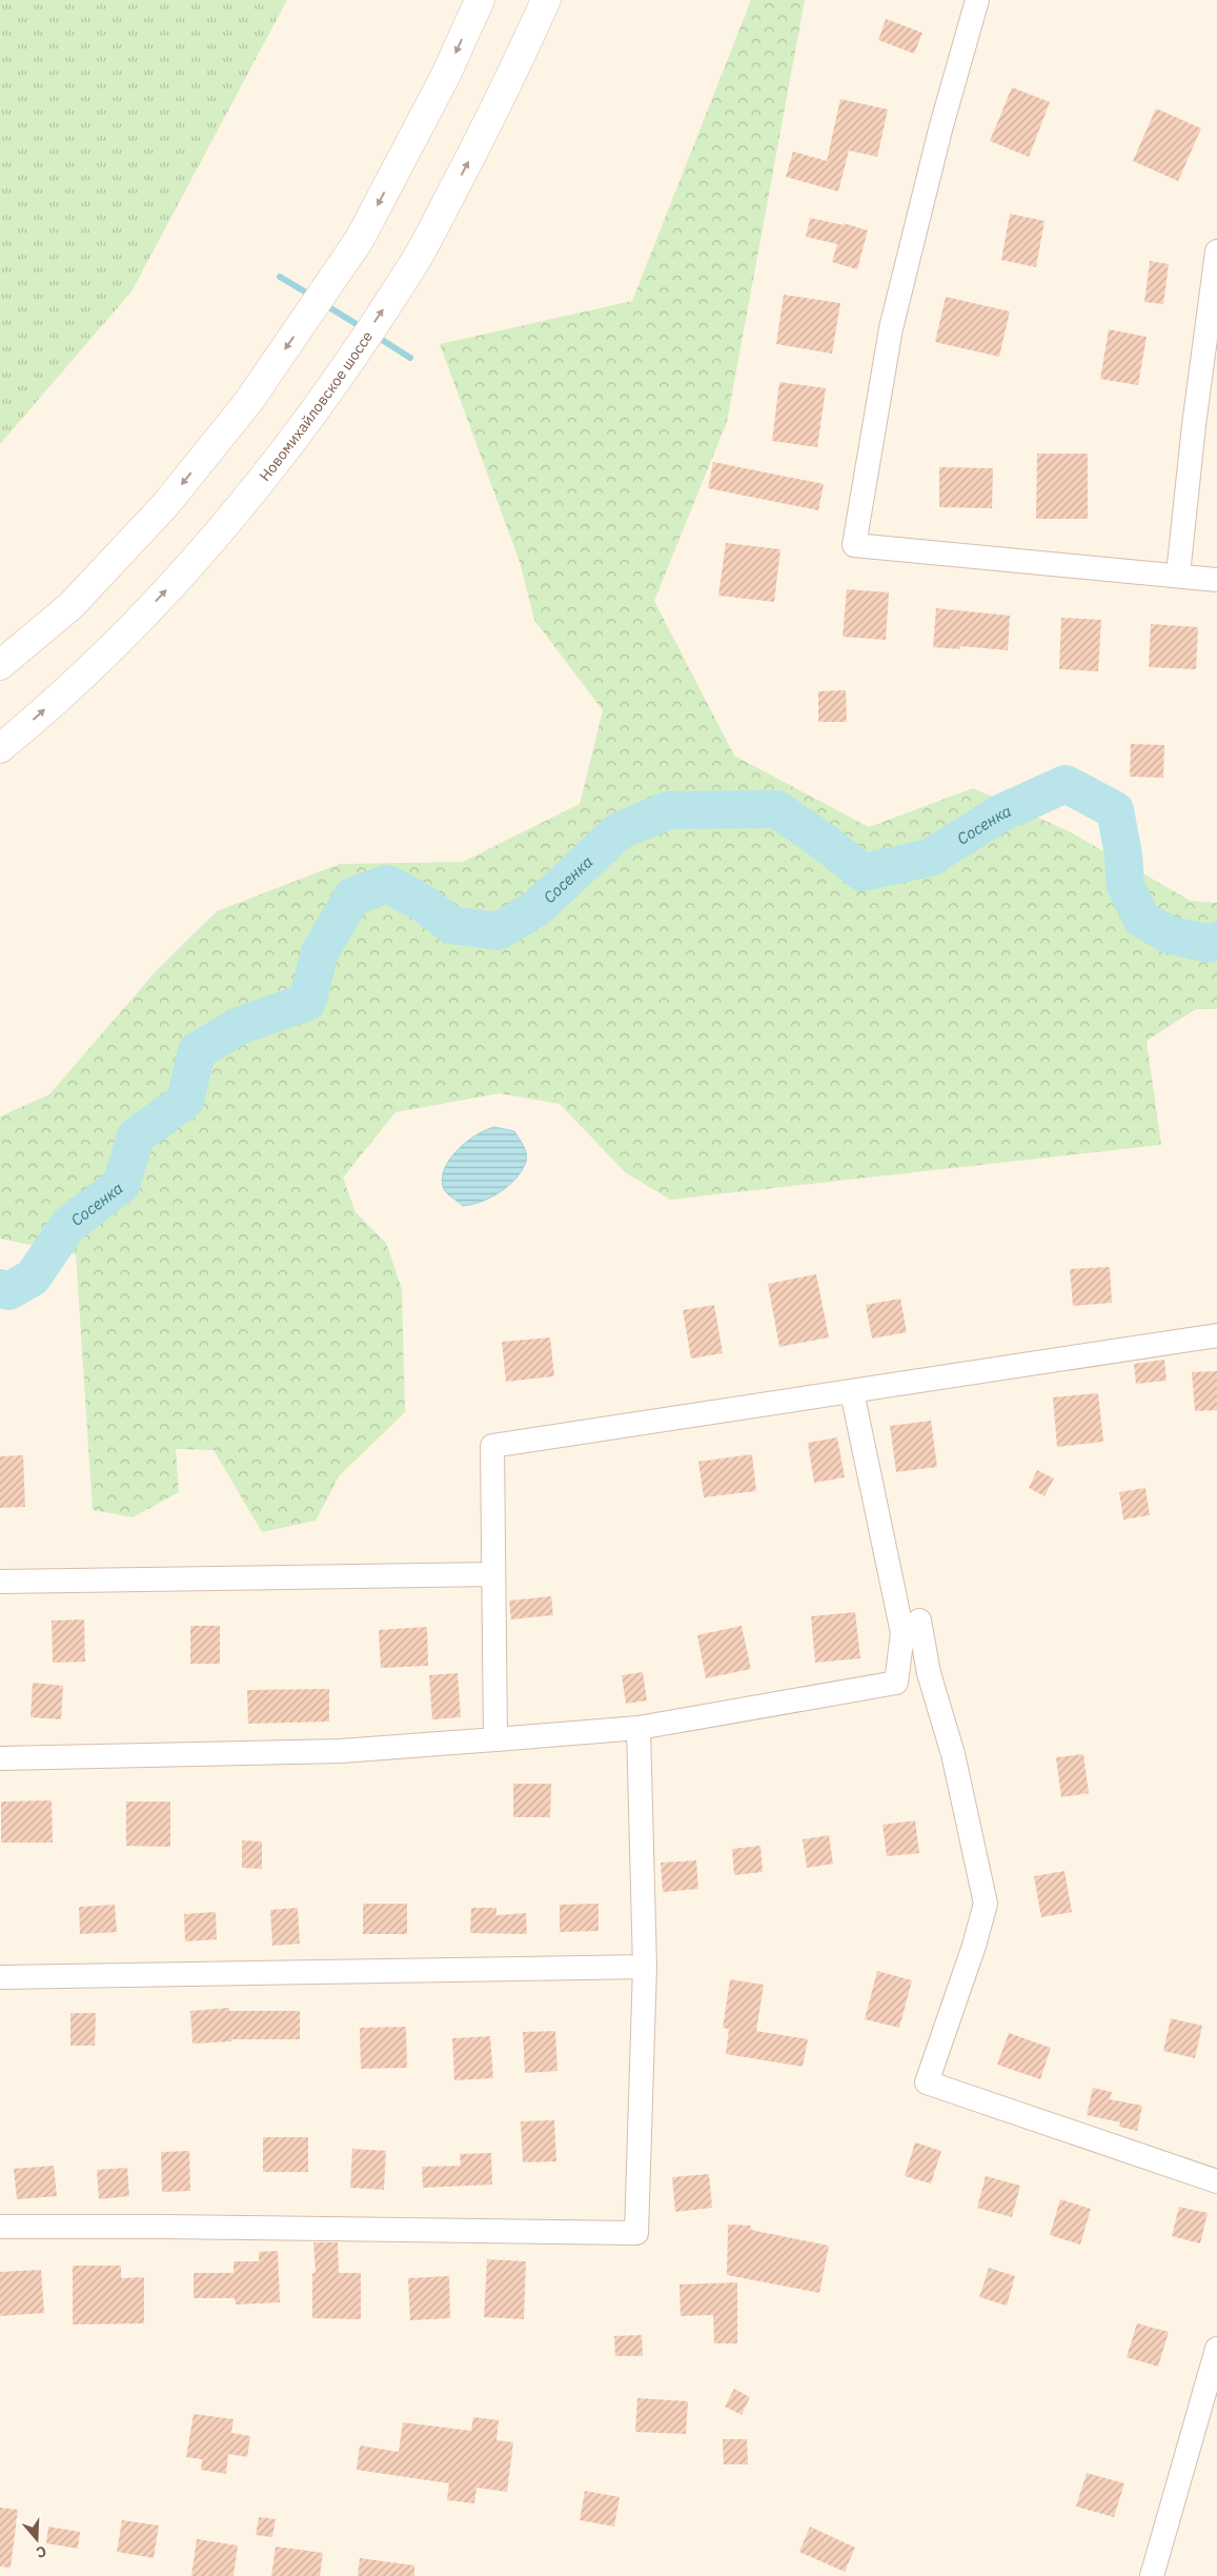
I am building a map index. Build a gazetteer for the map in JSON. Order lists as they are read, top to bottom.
{
  "streets": {
    "main road": ["Новомихайловское шоссе"]
  },
  "water": ["Сосенка"],
  "north": "bottom"
}
